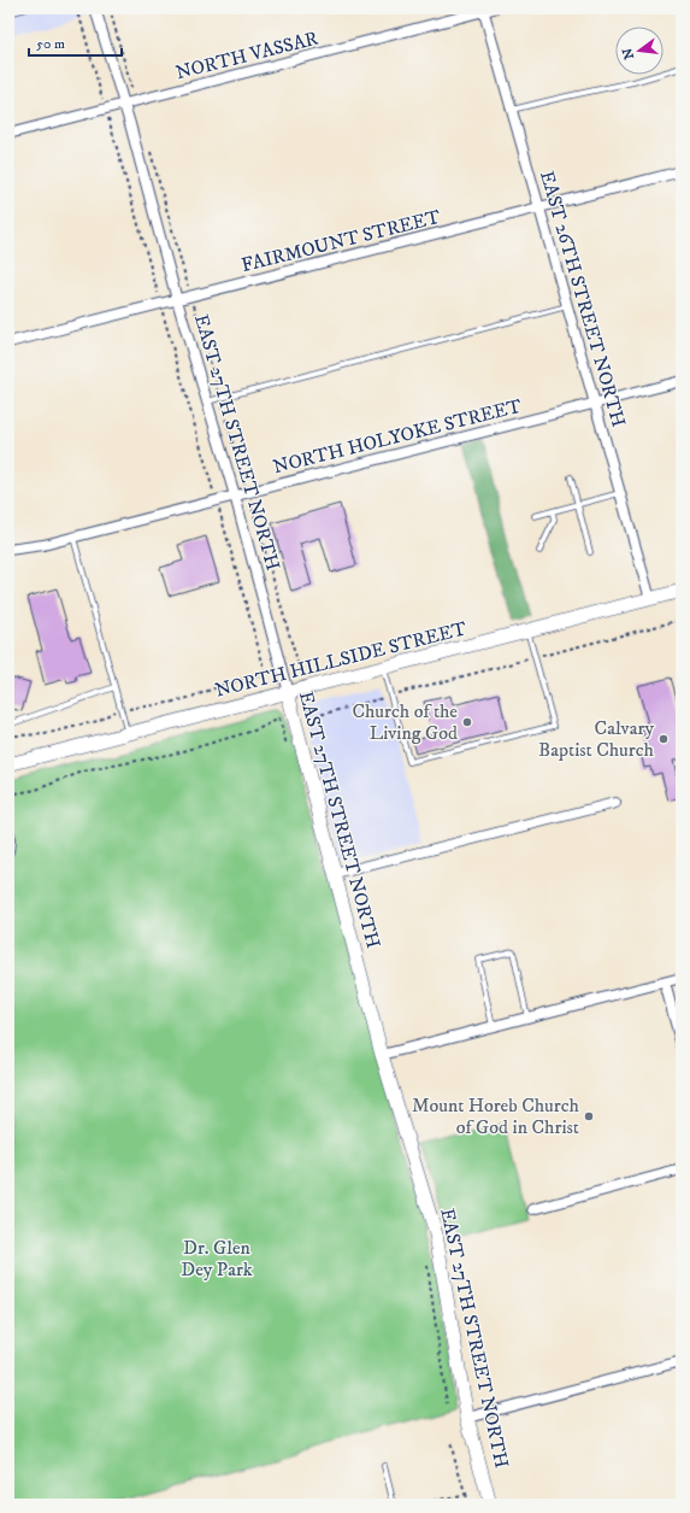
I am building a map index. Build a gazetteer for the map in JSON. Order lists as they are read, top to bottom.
{
  "streets": {
    "street": [
      "NORTH VASSAR",
      "FAIRMOUNT STREET",
      "EAST 26TH STREET NORTH",
      "NORTH HOLYOKE STREET",
      "EAST 27TH STREET NORTH",
      "NORTH HILLSIDE STREET"
    ]
  },
  "crossings": [
    ["NORTH VASSAR", "EAST 26TH STREET NORTH"],
    ["NORTH VASSAR", "EAST 27TH STREET NORTH"],
    ["FAIRMOUNT STREET", "EAST 26TH STREET NORTH"],
    ["FAIRMOUNT STREET", "EAST 27TH STREET NORTH"],
    ["EAST 26TH STREET NORTH", "NORTH HOLYOKE STREET"],
    ["EAST 26TH STREET NORTH", "NORTH HILLSIDE STREET"],
    ["NORTH HOLYOKE STREET", "EAST 27TH STREET NORTH"],
    ["EAST 27TH STREET NORTH", "NORTH HILLSIDE STREET"]
  ],
  "parks": ["Dr. Glen Dey Park"],
  "places": ["Church of the Living God", "Calvary Baptist Church", "Mount Horeb Church of God in Christ"],
  "scale_bar": "50 m",
  "north": "left"
}
